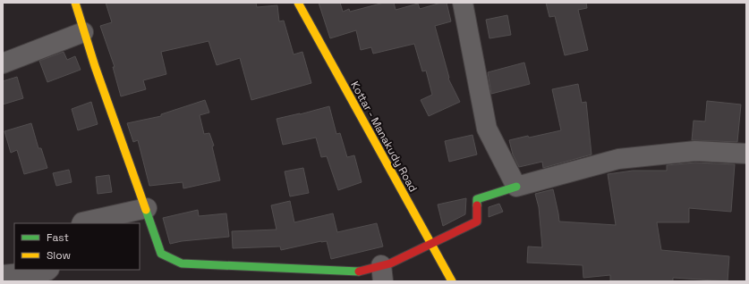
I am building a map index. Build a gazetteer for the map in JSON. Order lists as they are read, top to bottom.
{
  "streets": {
    "street": ["Kottar - Manakudy Road"]
  },
  "legend": ["Fast", "Slow"]
}
